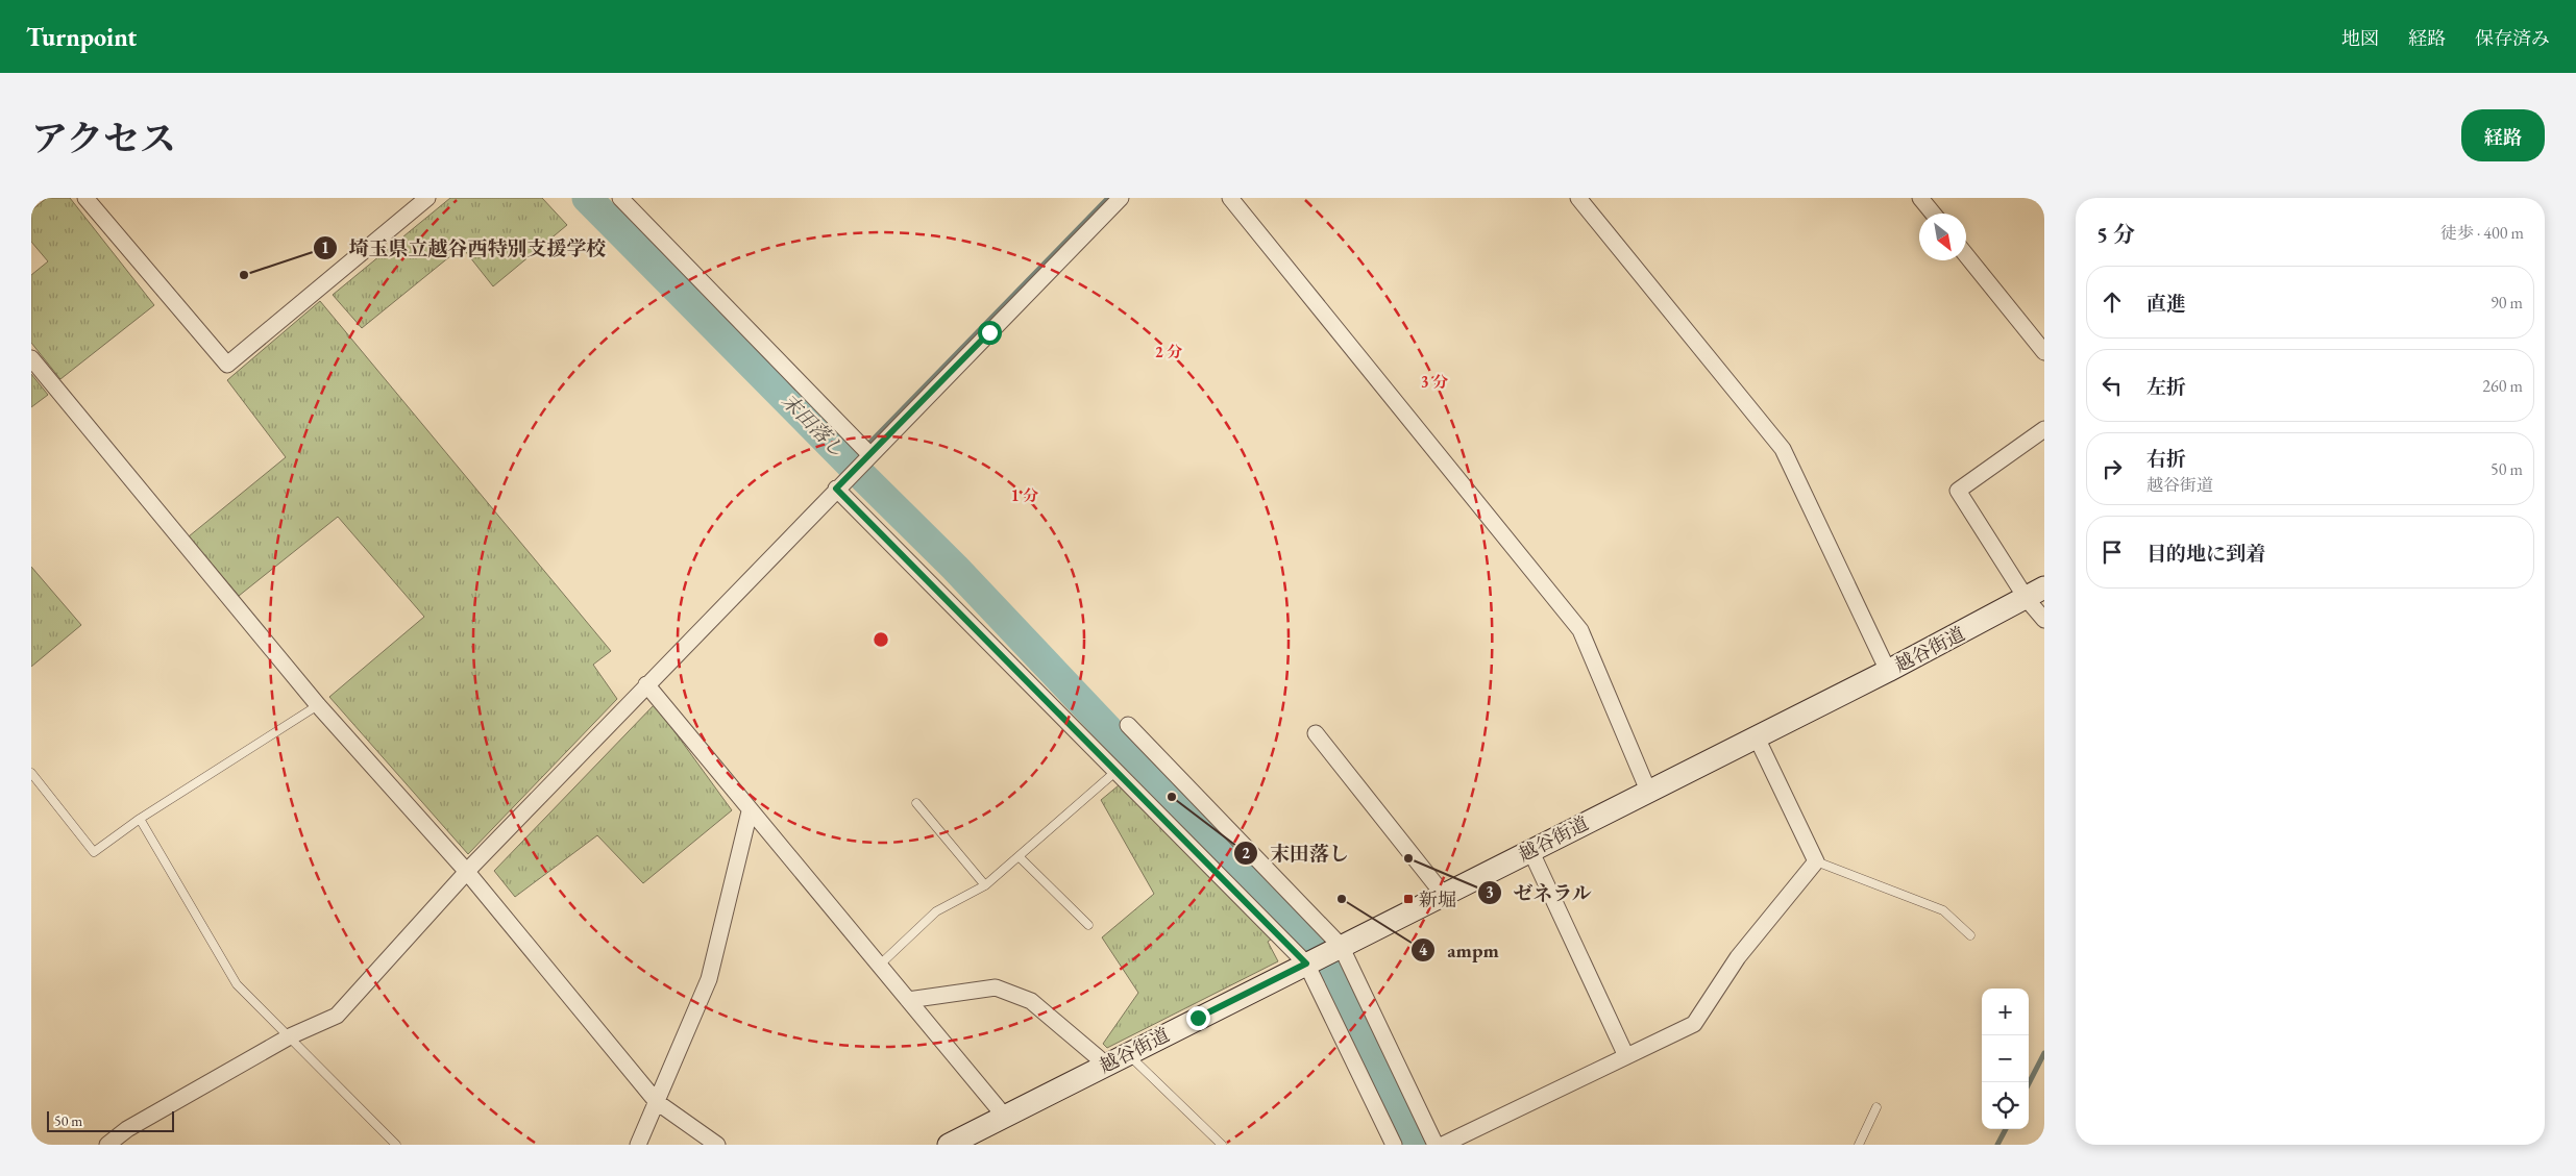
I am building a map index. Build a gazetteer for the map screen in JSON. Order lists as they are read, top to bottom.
{
  "streets": {
    "street": ["越谷街道"]
  },
  "water": ["末田落し"],
  "places": {
    "other": [
      "埼玉県立越谷西特別支援学校",
      "末田落し",
      "ゼネラル",
      "ampm"
    ],
    "transit": ["新堀"]
  },
  "scale_bar": "50 m",
  "north": "bottom right",
  "page": {
    "header": "Turnpoint",
    "nav": ["地図", "経路", "保存済み"],
    "title": "アクセス",
    "buttons": "経路",
    "heading": ["5 分", "徒歩 · 400 m"],
    "list": [
      ["直進", "90 m"],
      ["左折", "260 m"],
      ["右折", "越谷街道", "50 m"],
      "目的地に到着"
    ],
    "map_buttons": ["+", "−"],
    "scale": "50 m"
  },
  "rings": ["2 分", "3 分", "1 分"]
}
